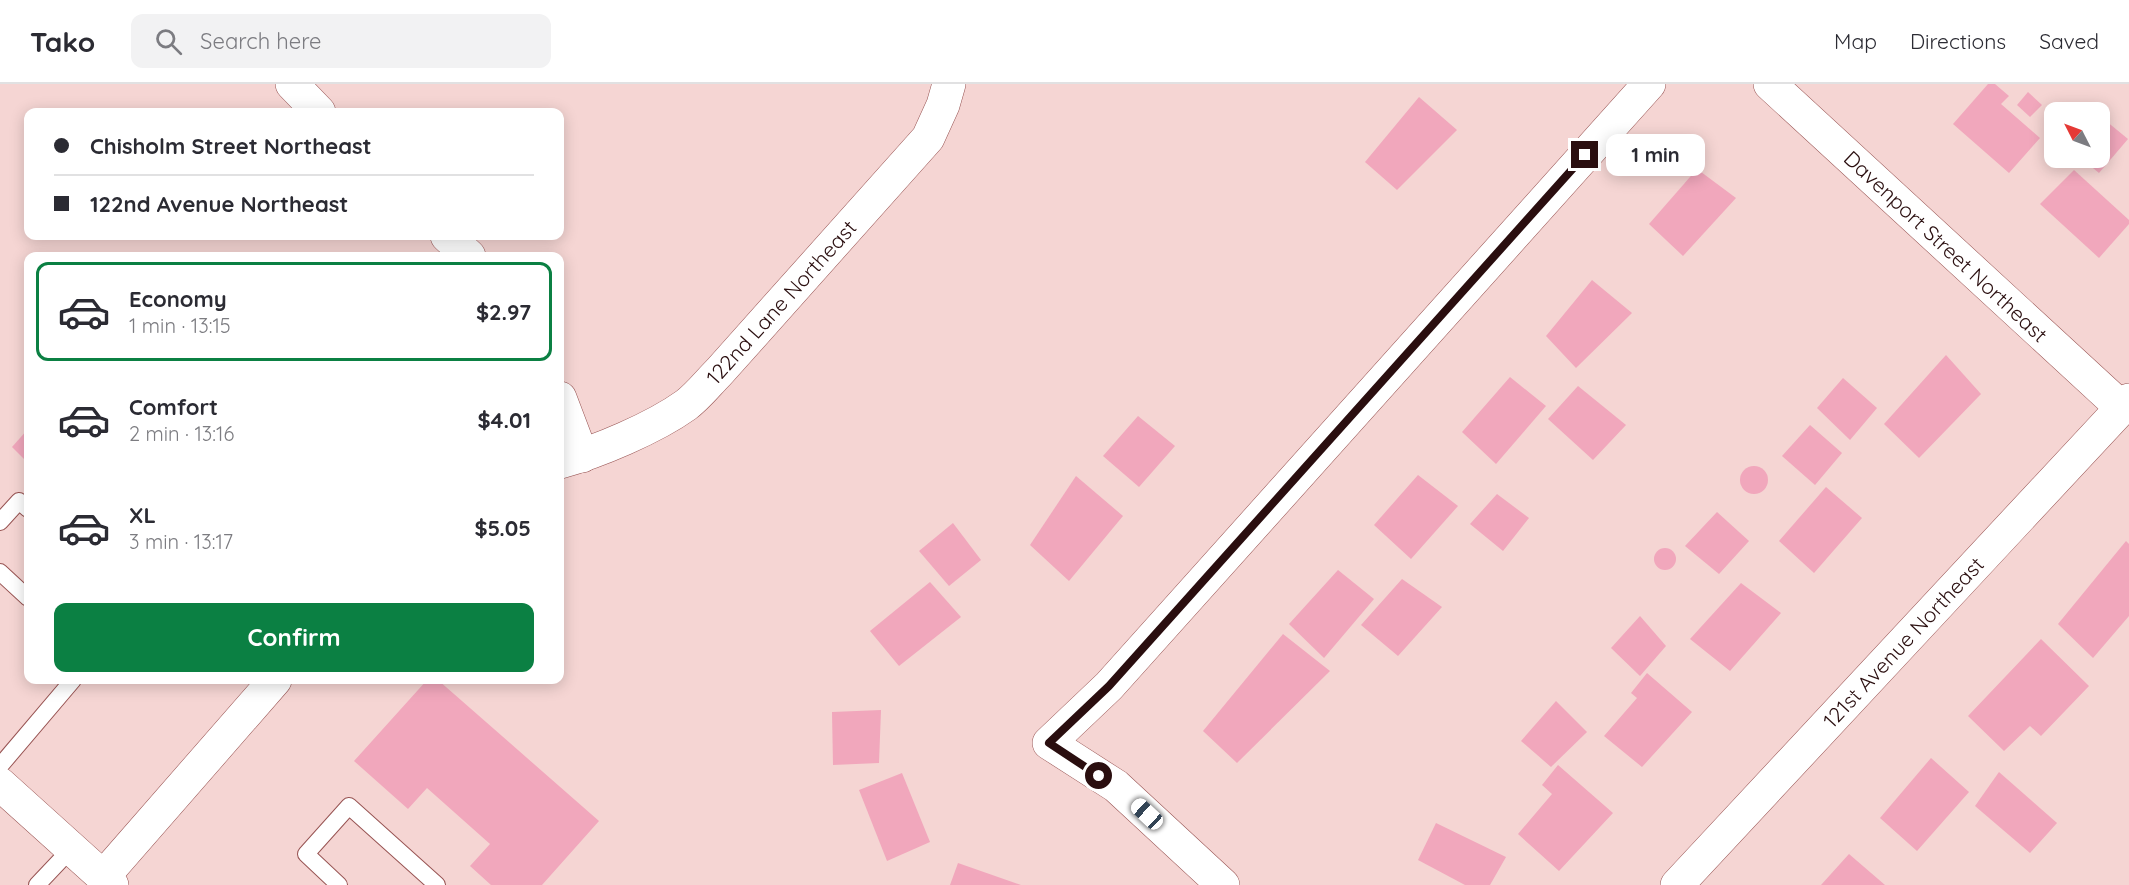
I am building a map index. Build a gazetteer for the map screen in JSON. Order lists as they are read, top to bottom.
{
  "streets": {
    "street": ["Davenport Street Northeast", "122nd Lane Northeast", "121st Avenue Northeast"]
  },
  "crossings": [
    ["Davenport Street Northeast", "121st Avenue Northeast"]
  ],
  "north": "top left",
  "page": {
    "header": "Tako",
    "search": "Search here",
    "nav": ["Map", "Directions", "Saved"],
    "banner": ["Chisholm Street Northeast", "122nd Avenue Northeast"],
    "bubble": "1 min",
    "list": [
      {
        "name": "Economy",
        "note": "1 min · 13:15",
        "value": "$2.97"
      },
      {
        "name": "Comfort",
        "note": "2 min · 13:16",
        "value": "$4.01"
      },
      {
        "name": "XL",
        "note": "3 min · 13:17",
        "value": "$5.05"
      }
    ],
    "buttons": "Confirm"
  }
}
